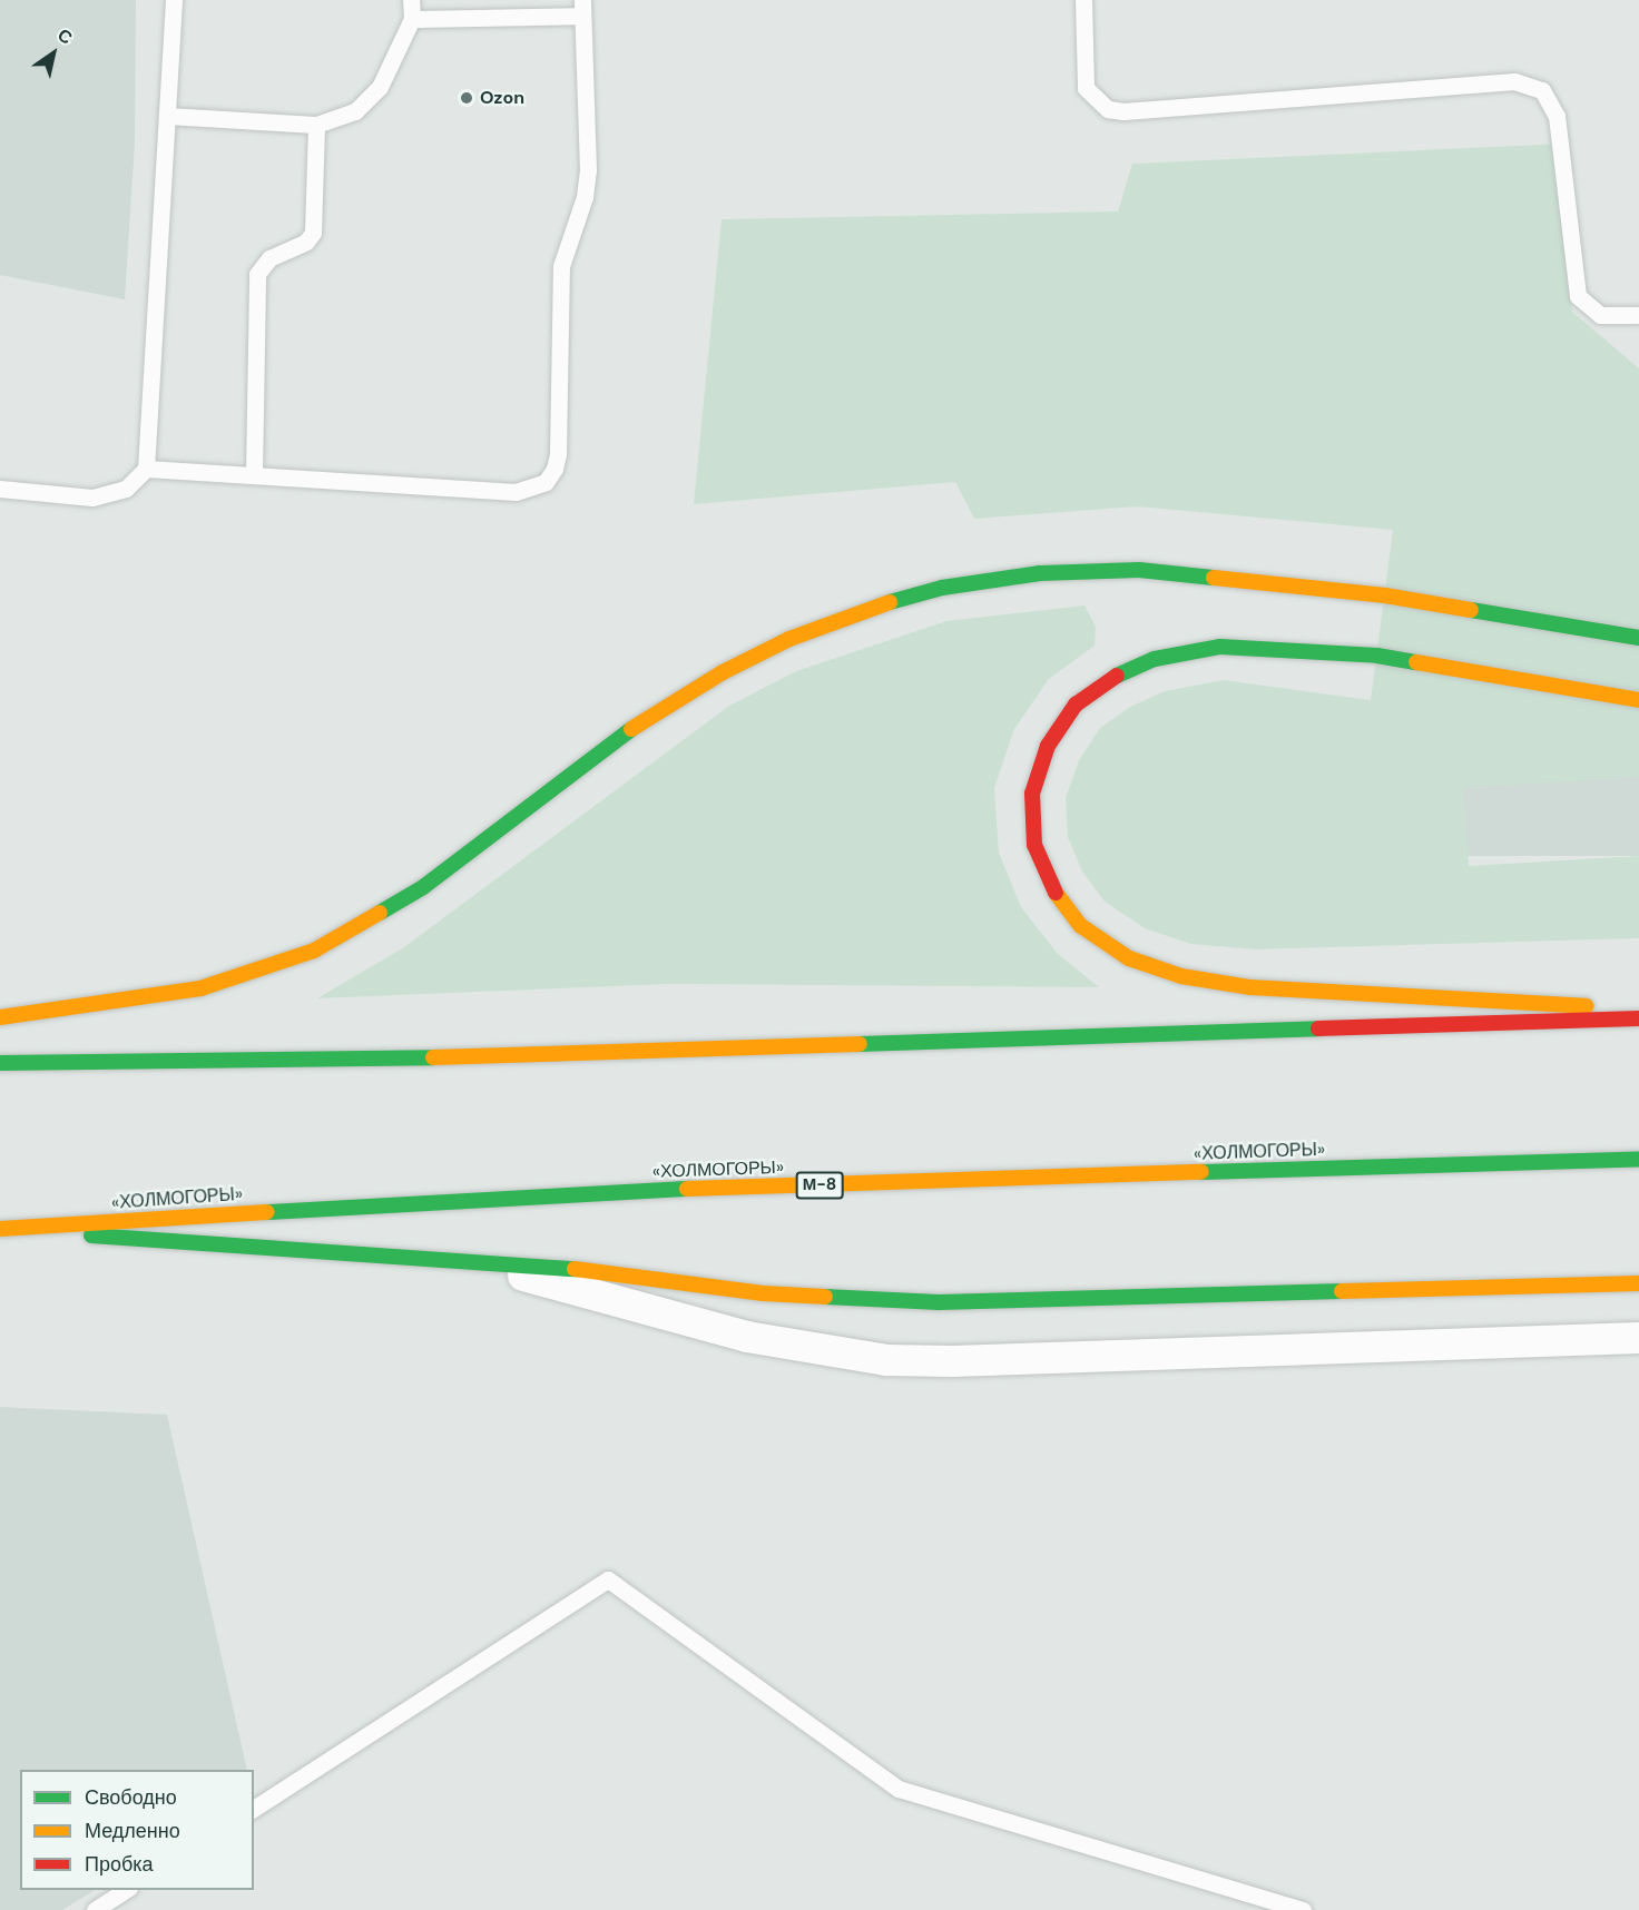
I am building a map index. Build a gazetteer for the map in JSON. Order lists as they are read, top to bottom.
{
  "streets": {
    "main road": ["«ХОЛМОГОРЫ»", "М-8"]
  },
  "places": ["Ozon"],
  "legend": ["Свободно", "Медленно", "Пробка"],
  "north": "top right"
}
